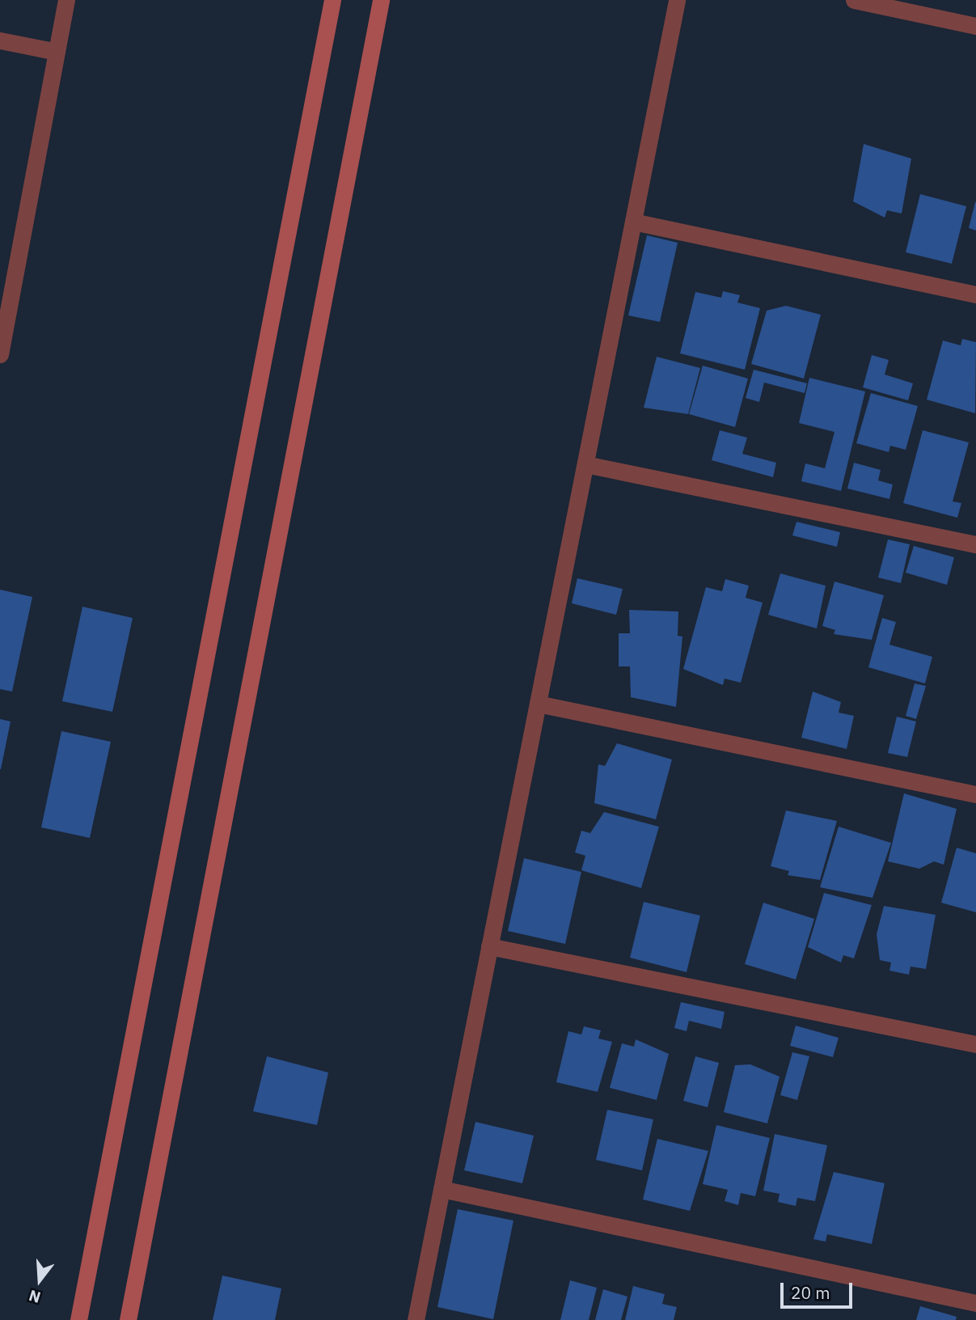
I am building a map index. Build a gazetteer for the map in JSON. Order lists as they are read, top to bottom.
{
  "scale_bar": "20 m",
  "north": "bottom"
}
